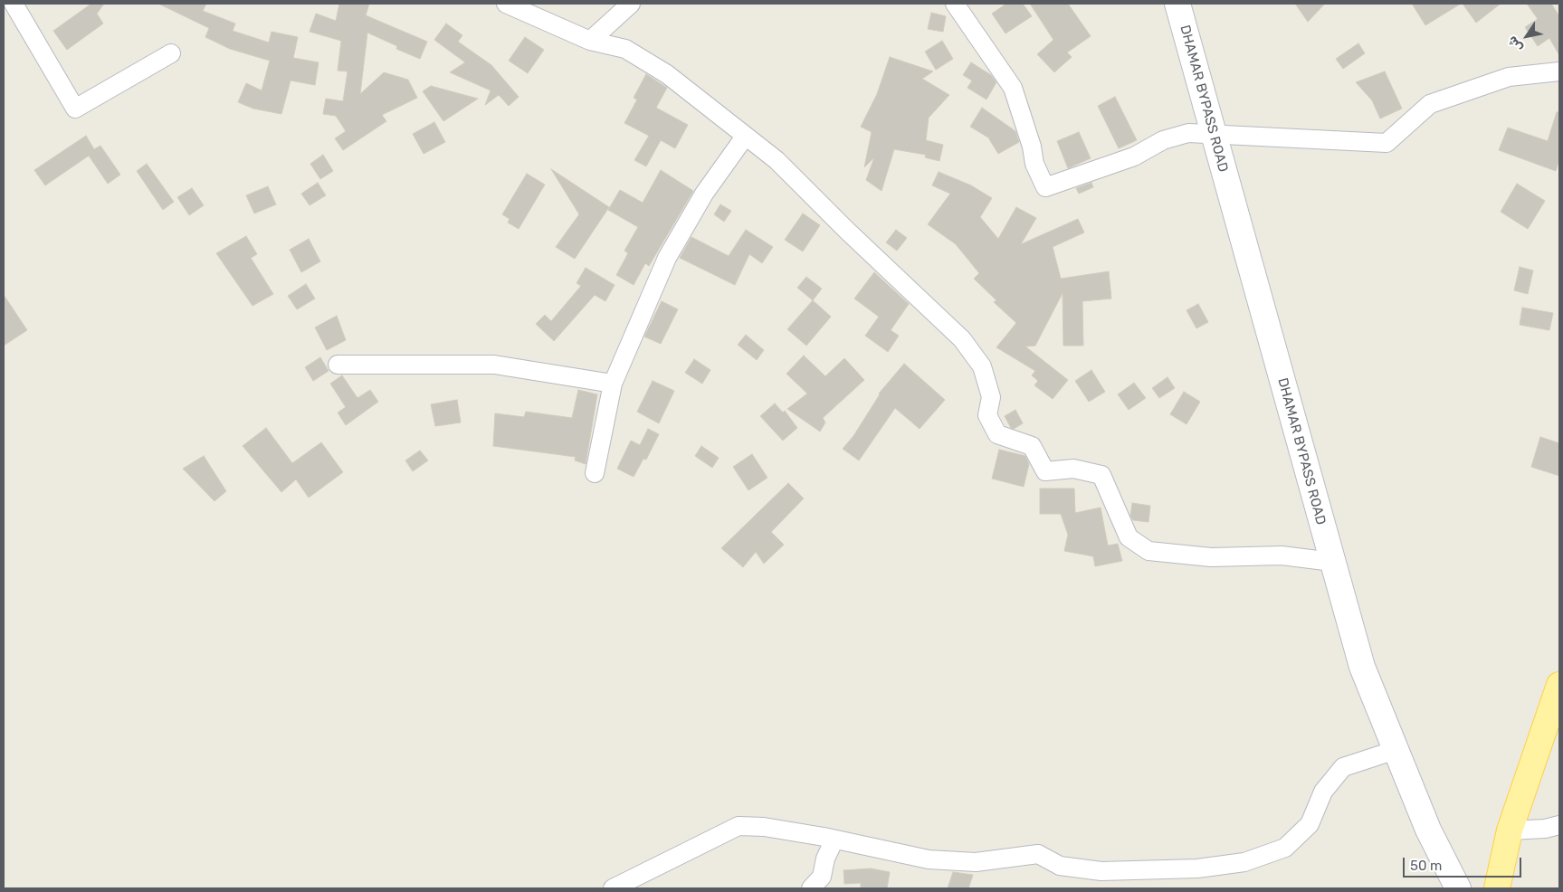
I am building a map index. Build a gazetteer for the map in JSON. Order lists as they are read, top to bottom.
{
  "streets": {
    "main road": ["DHAMAR BYPASS ROAD"]
  },
  "scale_bar": "50 m",
  "north": "bottom left"
}
